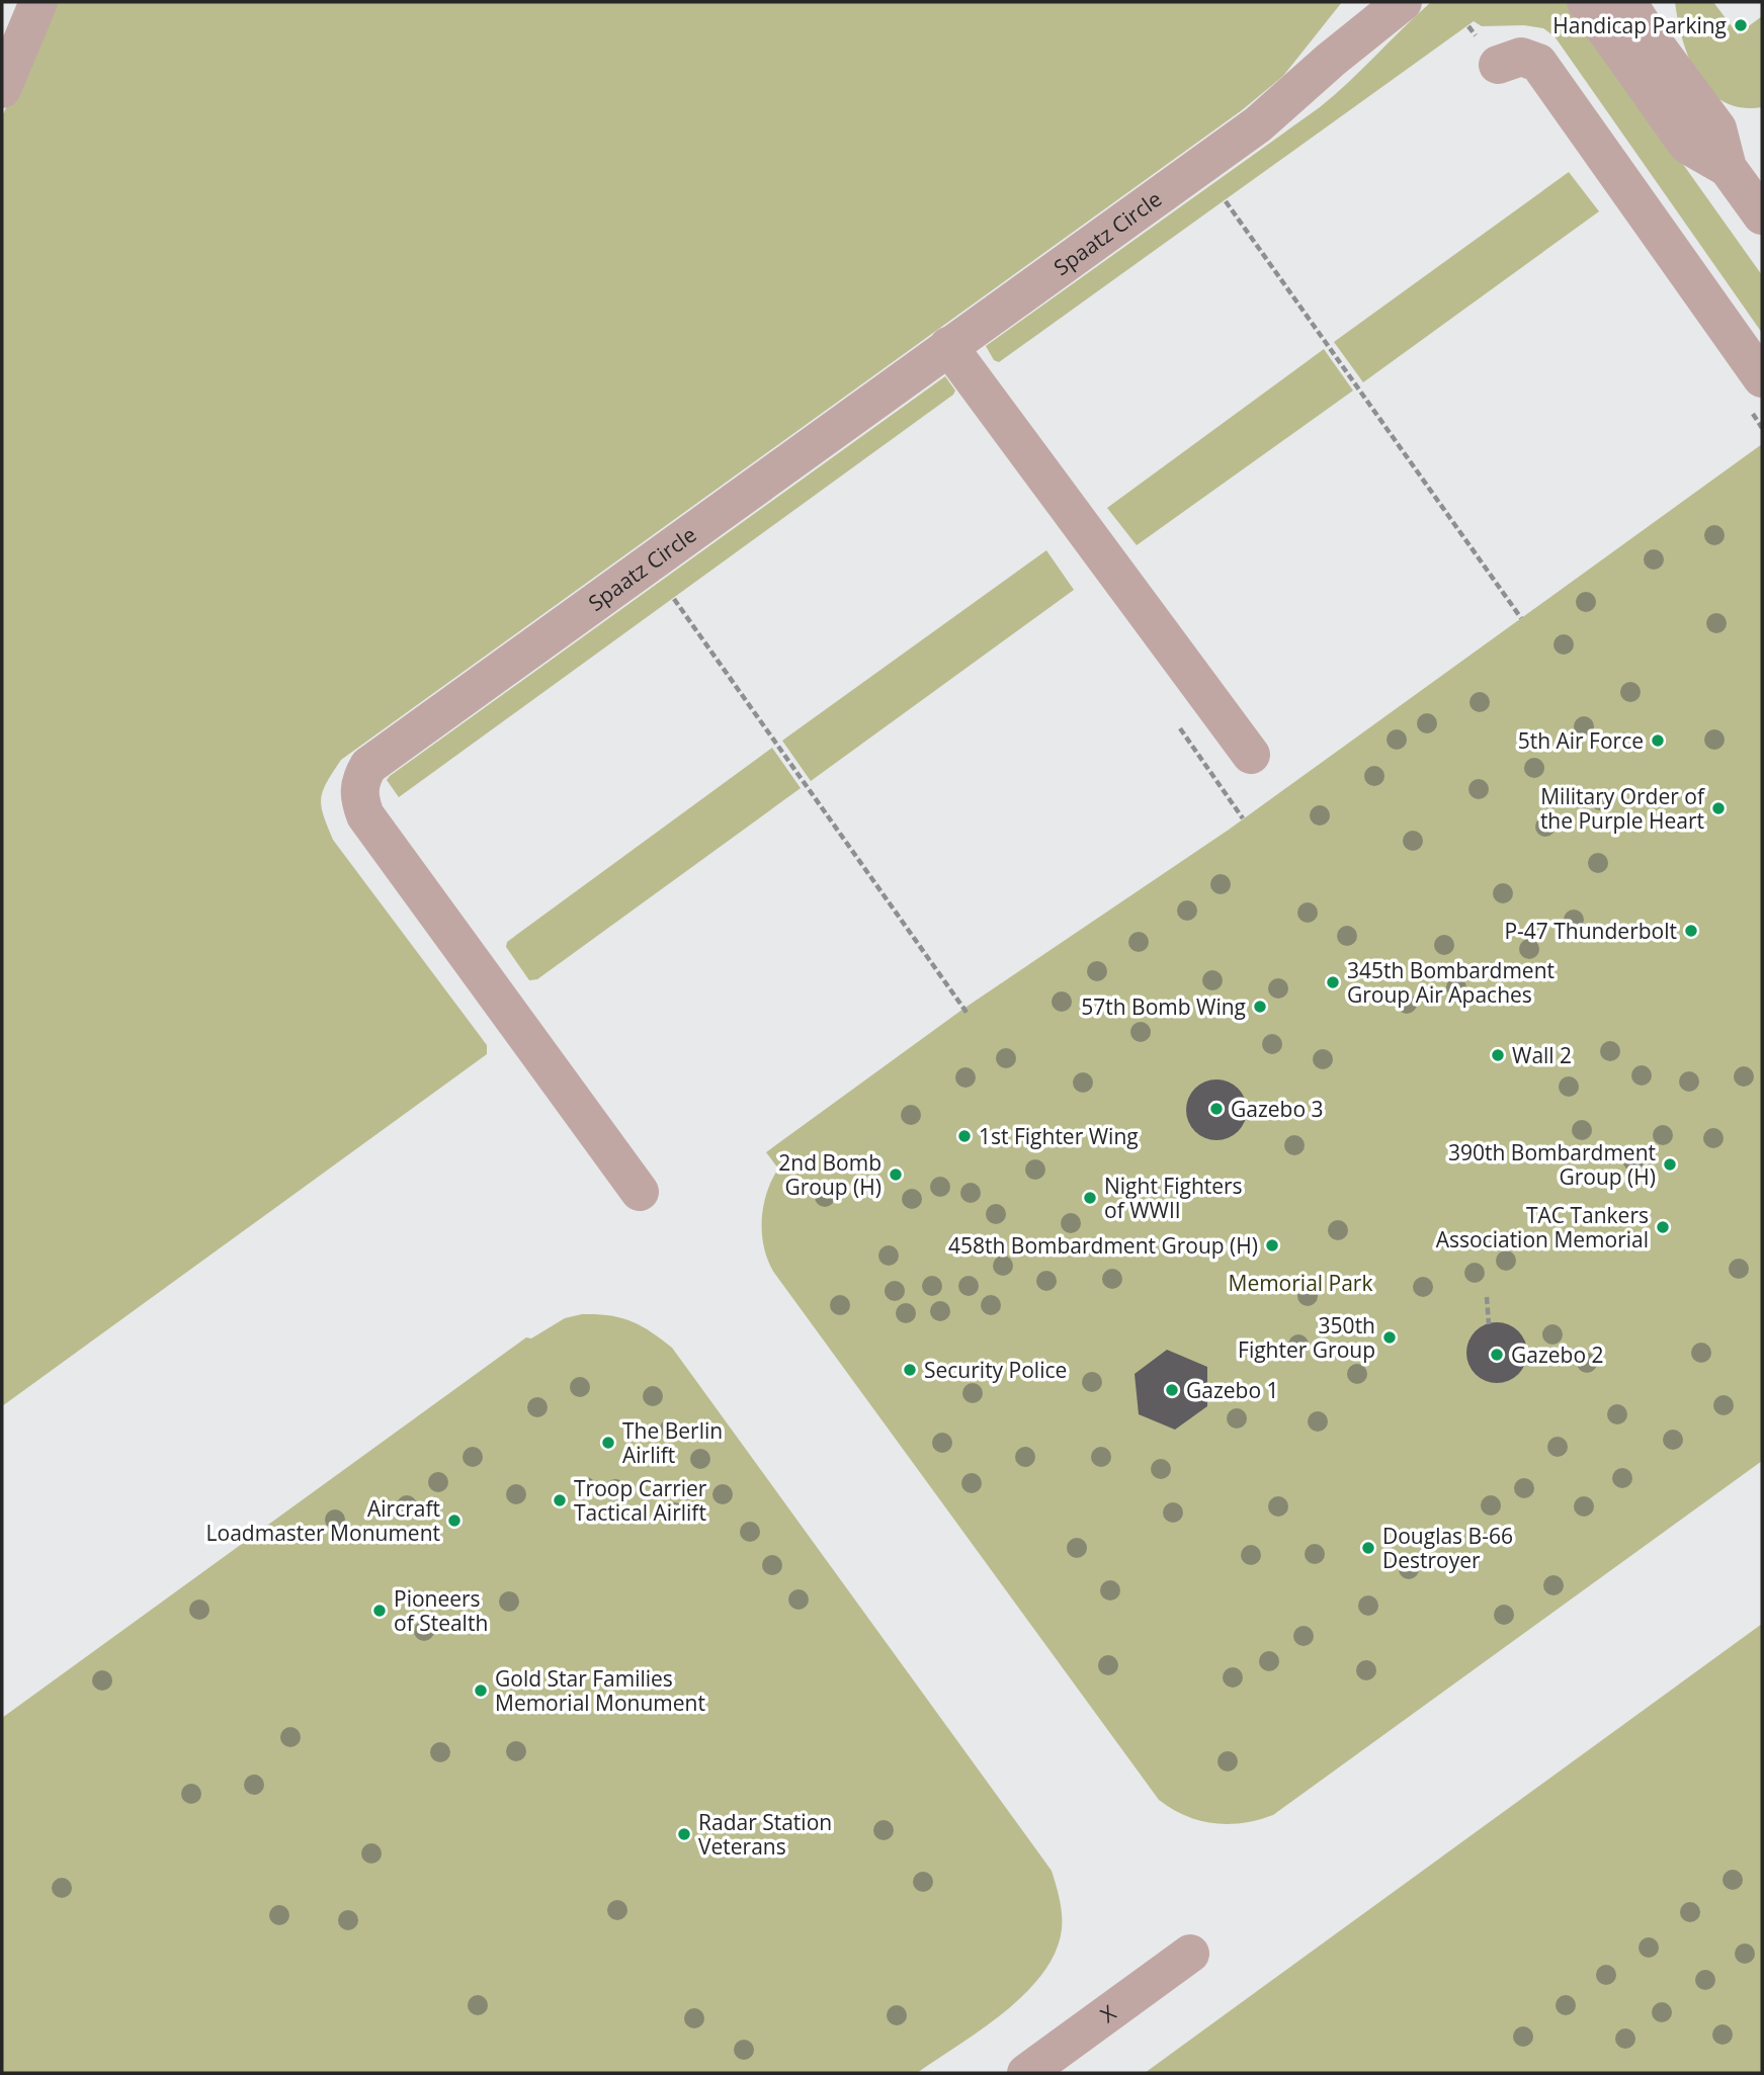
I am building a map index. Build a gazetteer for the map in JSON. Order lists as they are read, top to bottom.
{
  "streets": {
    "street": ["Spaatz Circle", "X"]
  },
  "parks": ["Memorial Park"],
  "places": [
    "Handicap Parking",
    "5th Air Force",
    "Military Order of the Purple Heart",
    "P-47 Thunderbolt",
    "345th Bombardment Group Air Apaches",
    "57th Bomb Wing",
    "Wall 2",
    "Gazebo 3",
    "1st Fighter Wing",
    "390th Bombardment Group (H)",
    "2nd Bomb Group (H)",
    "Night Fighters of WWII",
    "TAC Tankers Association Memorial",
    "458th Bombardment Group (H)",
    "350th Fighter Group",
    "Gazebo 2",
    "Security Police",
    "Gazebo 1",
    "The Berlin Airlift",
    "Troop Carrier Tactical Airlift",
    "Aircraft Loadmaster Monument",
    "Douglas B-66 Destroyer",
    "Pioneers of Stealth",
    "Gold Star Families Memorial Monument",
    "Radar Station Veterans"
  ]
}
